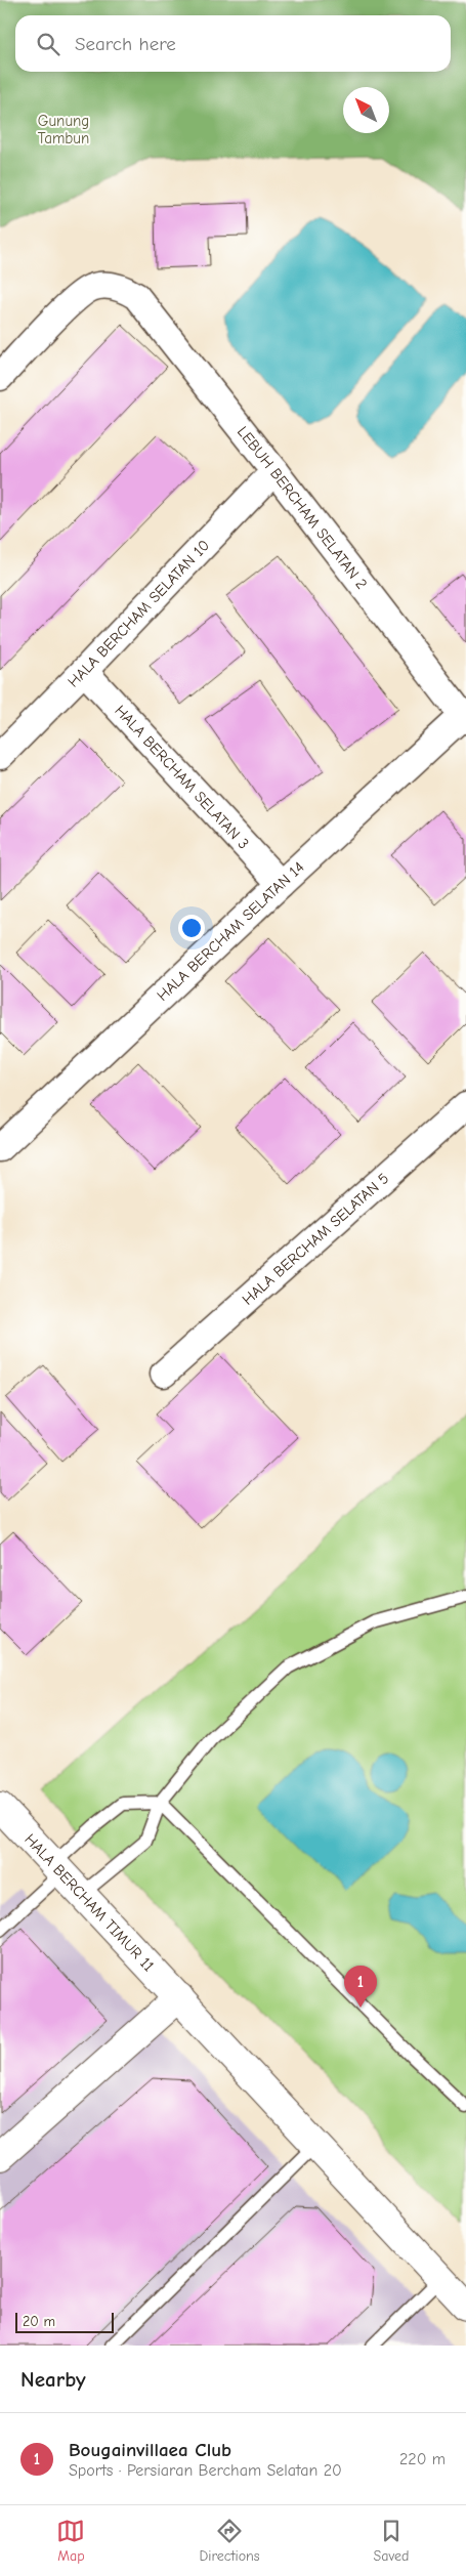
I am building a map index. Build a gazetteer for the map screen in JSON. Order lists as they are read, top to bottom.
{
  "streets": {
    "street": [
      "LEBUH BERCHAM SELATAN 2",
      "HALA BERCHAM SELATAN 10",
      "HALA BERCHAM SELATAN 3",
      "HALA BERCHAM SELATAN 14",
      "HALA BERCHAM SELATAN 5",
      "HALA BERCHAM TIMUR 11"
    ]
  },
  "crossings": [
    ["LEBUH BERCHAM SELATAN 2", "HALA BERCHAM SELATAN 10"],
    ["LEBUH BERCHAM SELATAN 2", "HALA BERCHAM SELATAN 14"],
    ["HALA BERCHAM SELATAN 10", "HALA BERCHAM SELATAN 3"],
    ["HALA BERCHAM SELATAN 3", "HALA BERCHAM SELATAN 14"]
  ],
  "parks": ["Gunung Tambun"],
  "scale_bar": "20 m",
  "north": "top left",
  "page": {
    "search": "Search here",
    "pins": "1",
    "scale": "20 m",
    "heading": "Nearby",
    "list": [
      {
        "mark": "1",
        "name": "Bougainvillaea Club",
        "note": "Sports · Persiaran Bercham Selatan 20",
        "value": "220 m"
      }
    ],
    "nav": ["Map", "Directions", "Saved"]
  }
}
